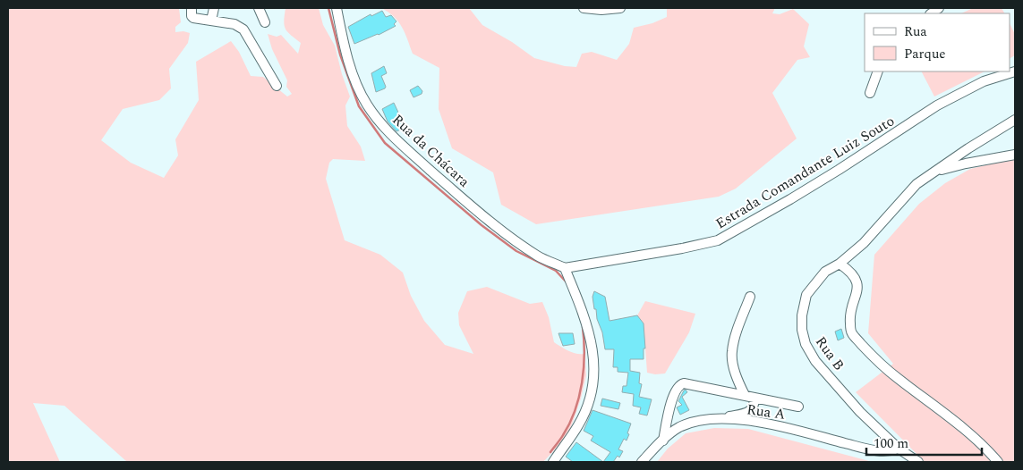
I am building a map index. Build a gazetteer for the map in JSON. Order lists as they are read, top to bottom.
{
  "streets": {
    "street": [
      "Rua da Chácara",
      "Estrada Comandante Luiz Souto",
      "Rua B",
      "Rua A"
    ]
  },
  "crossings": [
    ["Rua da Chácara", "Estrada Comandante Luiz Souto"],
    ["Rua B", "Rua A"]
  ],
  "legend": ["Rua", "Parque"],
  "scale_bar": "100 m"
}
